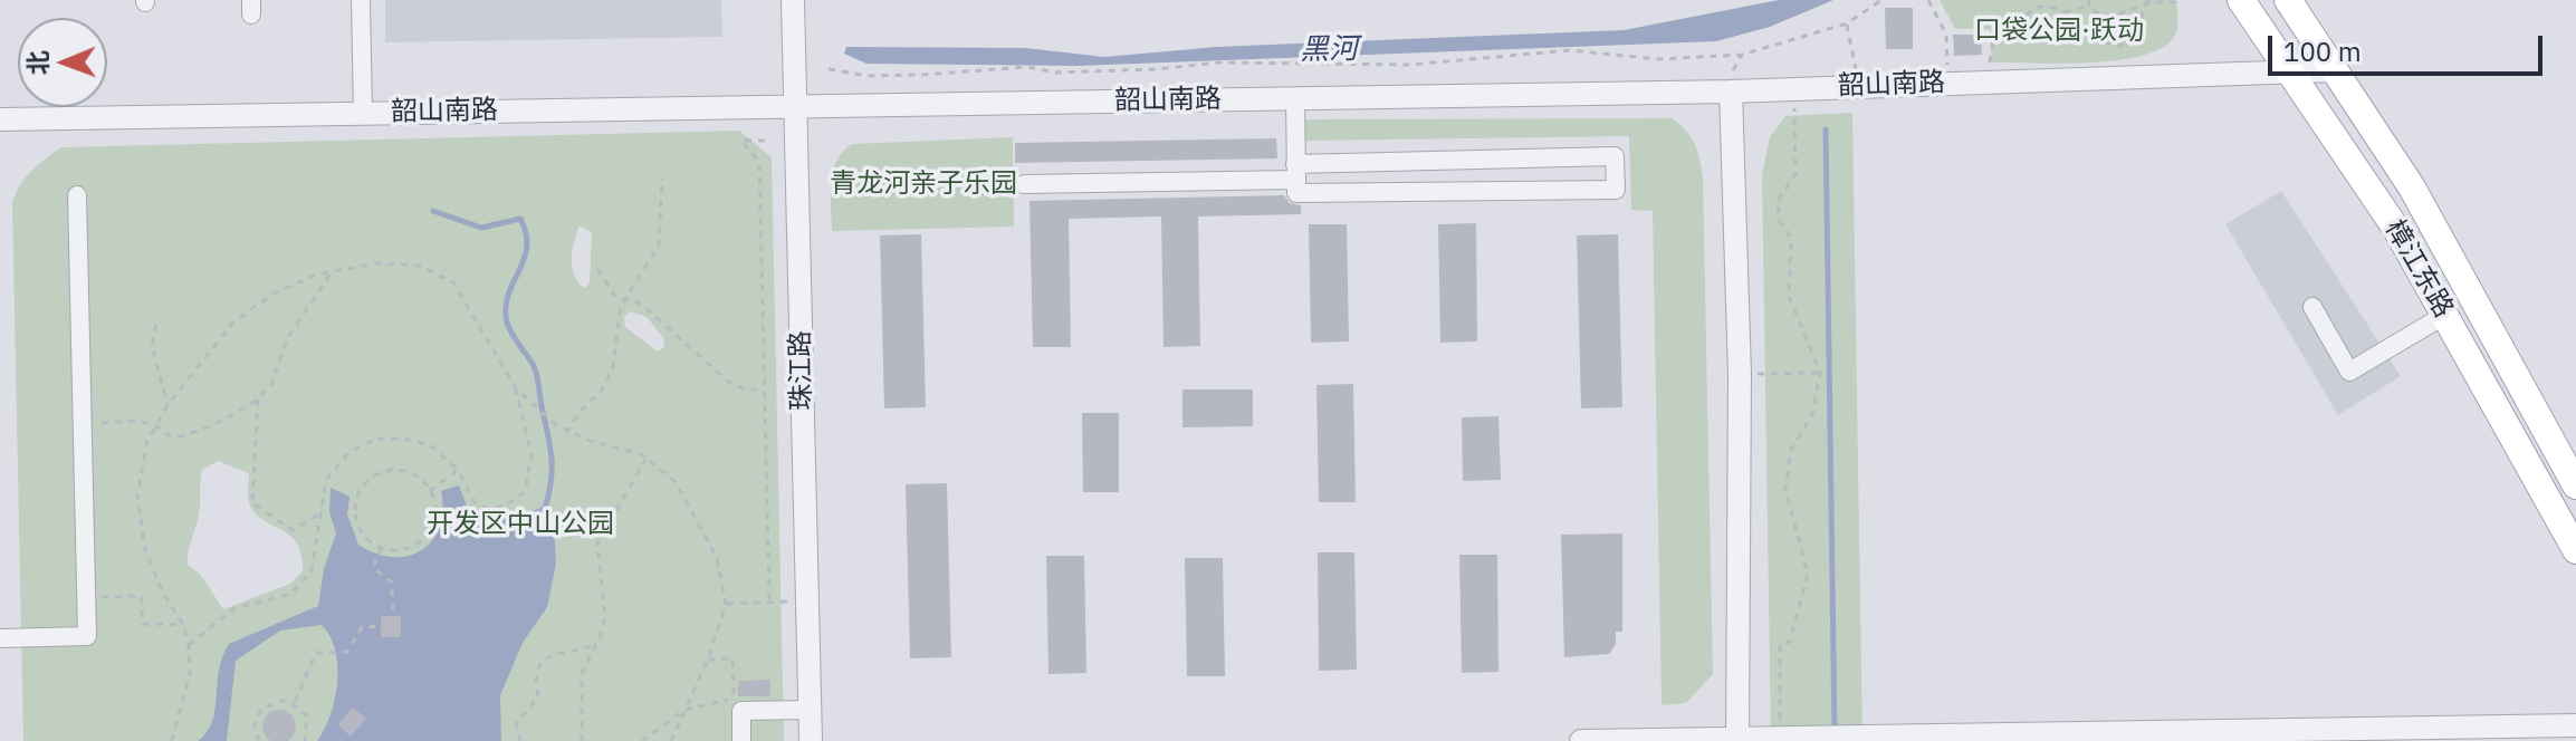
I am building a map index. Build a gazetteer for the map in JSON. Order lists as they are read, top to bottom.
{
  "streets": {
    "main road": ["樟江东路"],
    "street": ["韶山南路", "珠江路"]
  },
  "crossings": [
    ["韶山南路", "樟江东路"],
    ["韶山南路", "珠江路"]
  ],
  "water": ["黑河"],
  "parks": ["口袋公园·跃动", "青龙河亲子乐园", "开发区中山公园"],
  "scale_bar": "100 m",
  "north": "left"
}
